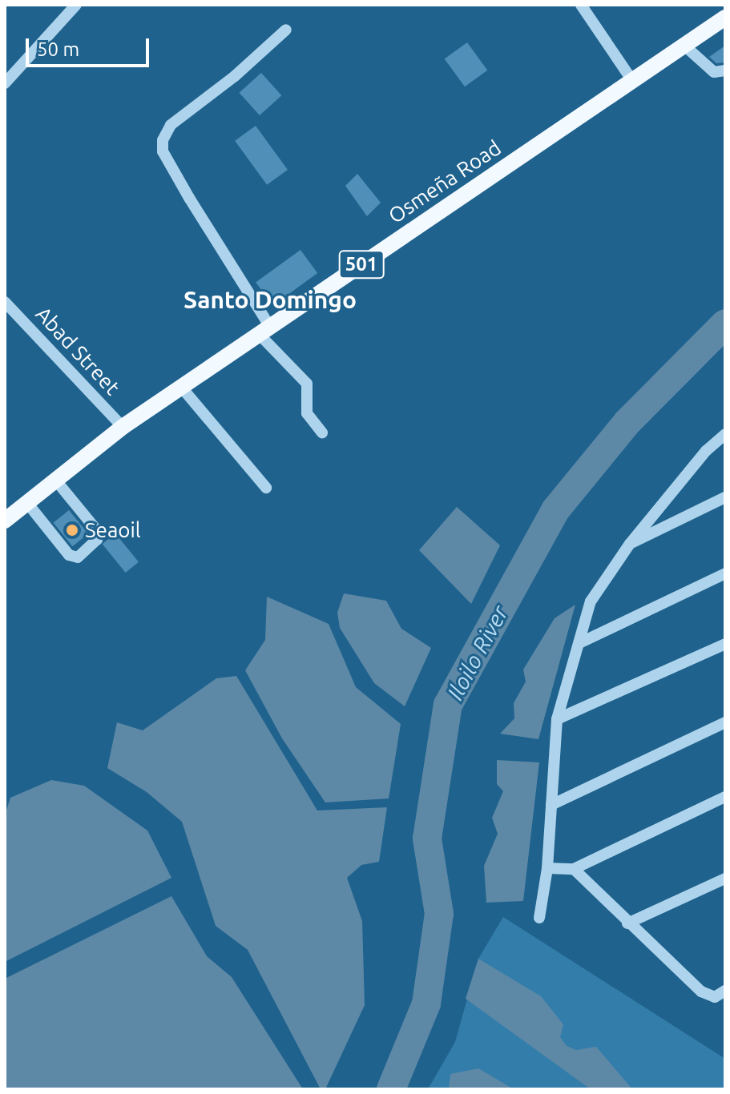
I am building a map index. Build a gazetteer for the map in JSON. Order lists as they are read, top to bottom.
{
  "streets": {
    "main road": ["Osmeña Road", "501"],
    "street": ["Abad Street"]
  },
  "crossings": [
    ["Osmeña Road", "Abad Street"]
  ],
  "districts": ["Santo Domingo"],
  "water": ["Iloilo River"],
  "places": ["Seaoil"],
  "scale_bar": "50 m"
}
